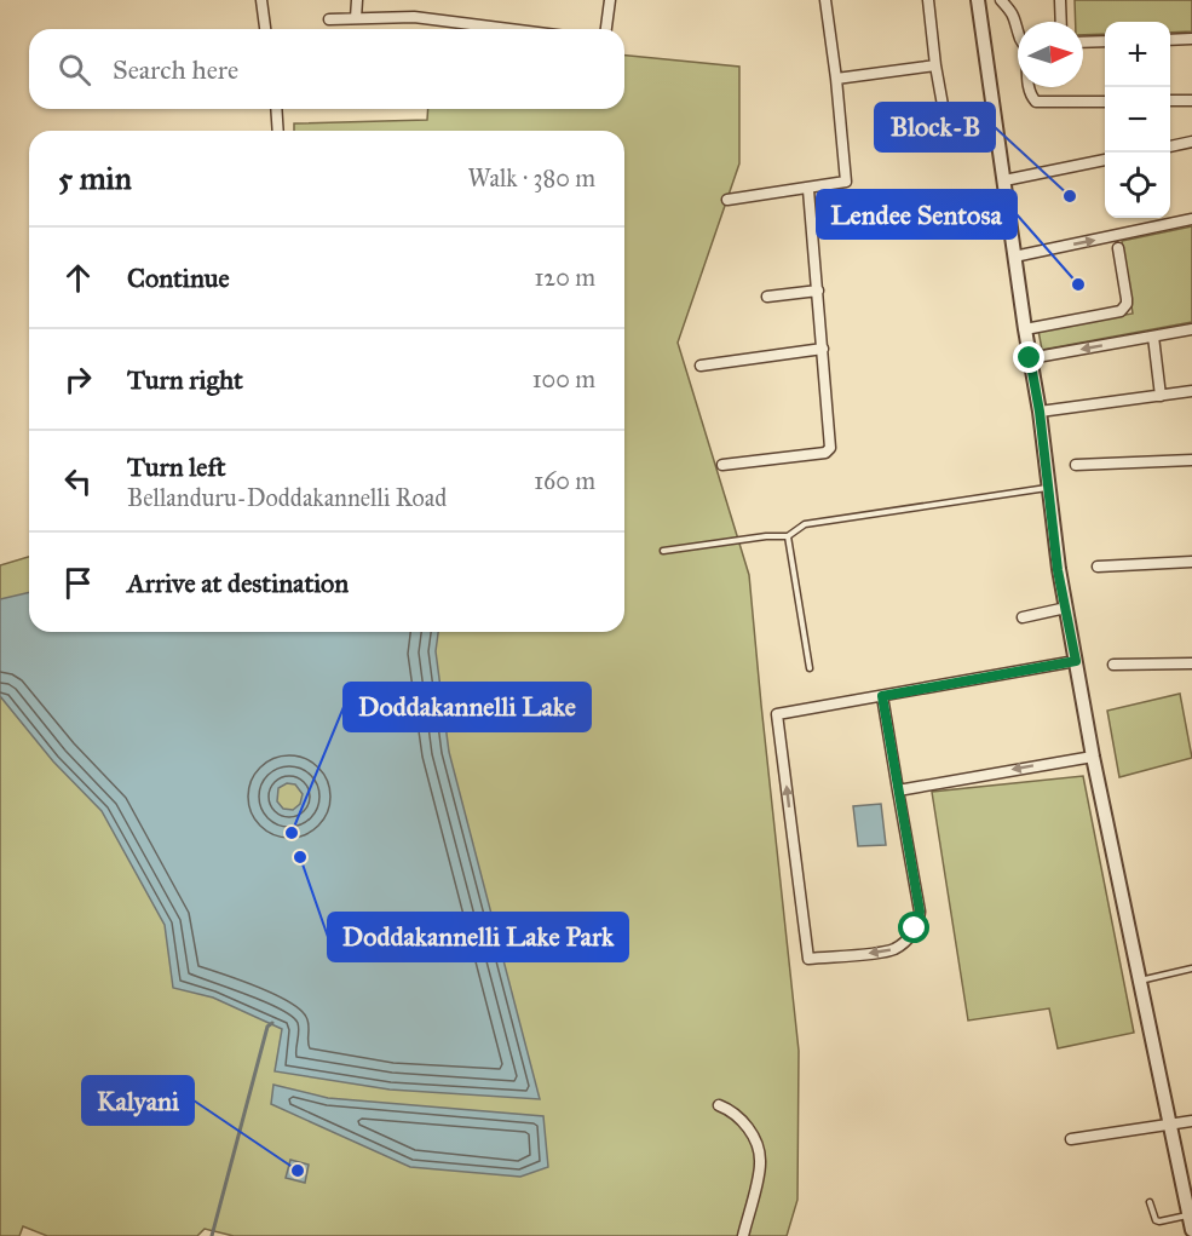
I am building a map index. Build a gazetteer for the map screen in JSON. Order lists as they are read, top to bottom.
{
  "places": [
    "Block-B",
    "Lendee Sentosa",
    "Doddakannelli Lake",
    "Doddakannelli Lake Park",
    "Kalyani"
  ],
  "north": "right",
  "page": {
    "map_buttons": ["+", "−"],
    "search": "Search here",
    "heading": ["5 min", "Walk · 380 m"],
    "list": [
      ["Continue", "120 m"],
      ["Turn right", "100 m"],
      ["Turn left", "Bellanduru-Doddakannelli Road", "160 m"],
      "Arrive at destination"
    ]
  }
}
